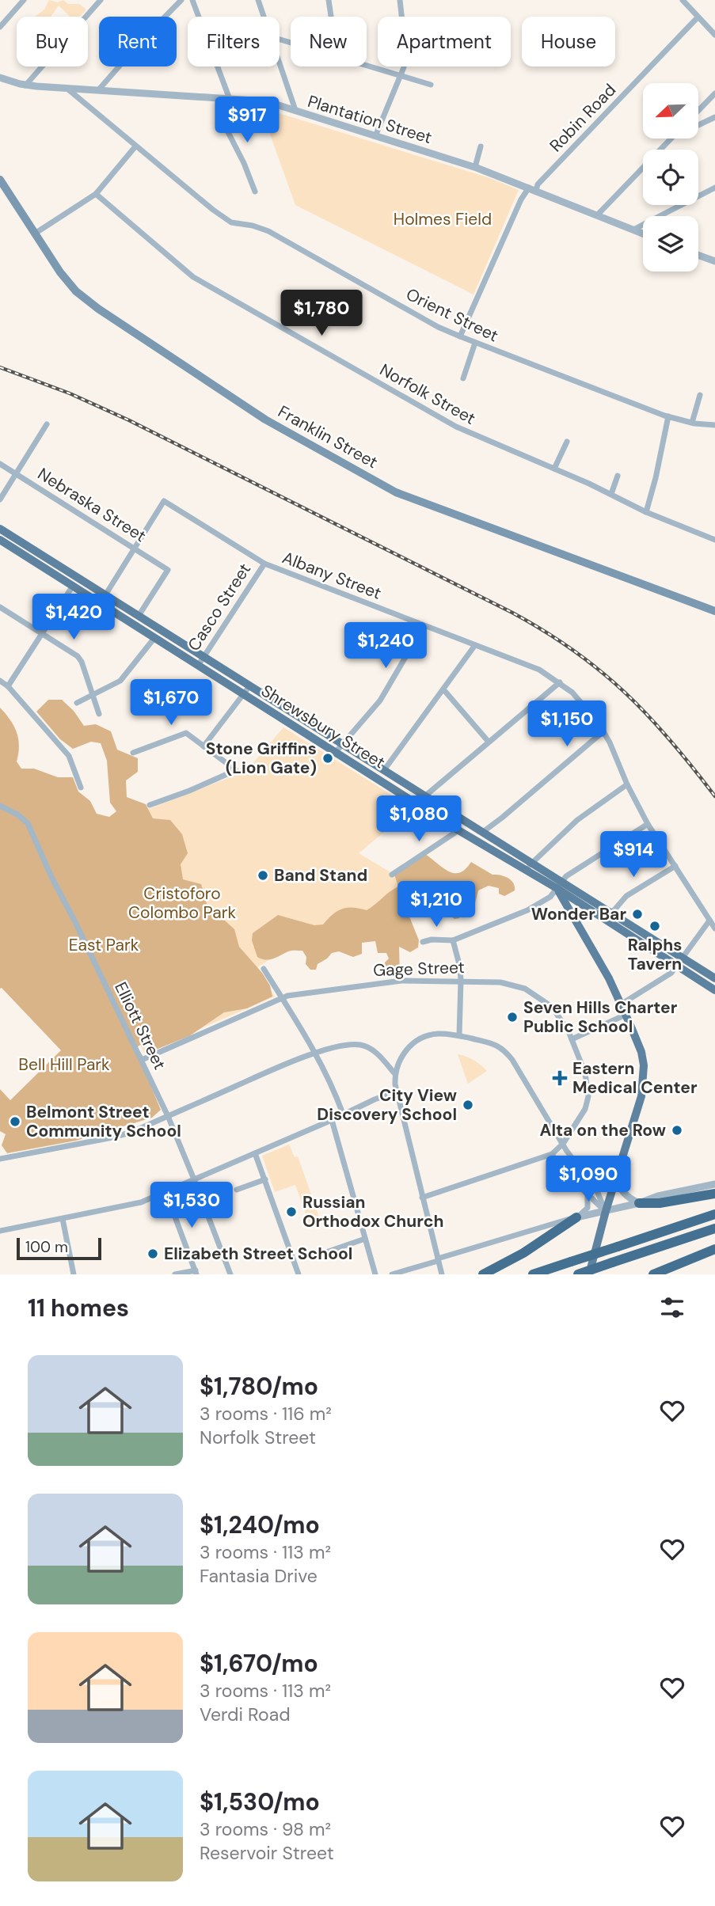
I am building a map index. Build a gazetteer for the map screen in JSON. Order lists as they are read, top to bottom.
{
  "streets": {
    "main road": ["Franklin Street", "Shrewsbury Street"],
    "street": [
      "Robin Road",
      "Plantation Street",
      "Orient Street",
      "Norfolk Street",
      "Nebraska Street",
      "Albany Street",
      "Casco Street",
      "Gage Street",
      "Elliott Street"
    ]
  },
  "crossings": [
    ["Robin Road", "Plantation Street"],
    ["Robin Road", "Orient Street"],
    ["Plantation Street", "Orient Street"],
    ["Nebraska Street", "Albany Street"],
    ["Nebraska Street", "Shrewsbury Street"],
    ["Albany Street", "Casco Street"],
    ["Casco Street", "Shrewsbury Street"],
    ["Gage Street", "Elliott Street"]
  ],
  "parks": [
    "Holmes Field",
    "Cristoforo Colombo Park",
    "East Park",
    "Bell Hill Park"
  ],
  "places": {
    "other": [
      "Stone Griffins (Lion Gate)",
      "Band Stand",
      "Wonder Bar",
      "Ralphs Tavern",
      "Seven Hills Charter Public School",
      "City View Discovery School",
      "Belmont Street Community School",
      "Alta on the Row",
      "Russian Orthodox Church",
      "Elizabeth Street School"
    ],
    "health": ["Eastern Medical Center"]
  },
  "scale_bar": "100 m",
  "north": "bottom left",
  "page": {
    "chip": [
      "Buy",
      "Rent",
      "Filters",
      "New",
      "Apartment",
      "House"
    ],
    "price": [
      "$917",
      "$1,780",
      "$1,420",
      "$1,240",
      "$1,670",
      "$1,150",
      "$1,080",
      "$914",
      "$1,210",
      "$1,090",
      "$1,530"
    ],
    "scale": "100 m",
    "heading": "11 homes",
    "list": [
      {
        "name": "$1,780/mo",
        "note": "3 rooms · 116 m² · Norfolk Street"
      },
      {
        "name": "$1,240/mo",
        "note": "3 rooms · 113 m² · Fantasia Drive"
      },
      {
        "name": "$1,670/mo",
        "note": "3 rooms · 113 m² · Verdi Road"
      },
      {
        "name": "$1,530/mo",
        "note": "3 rooms · 98 m² · Reservoir Street"
      }
    ]
  }
}
